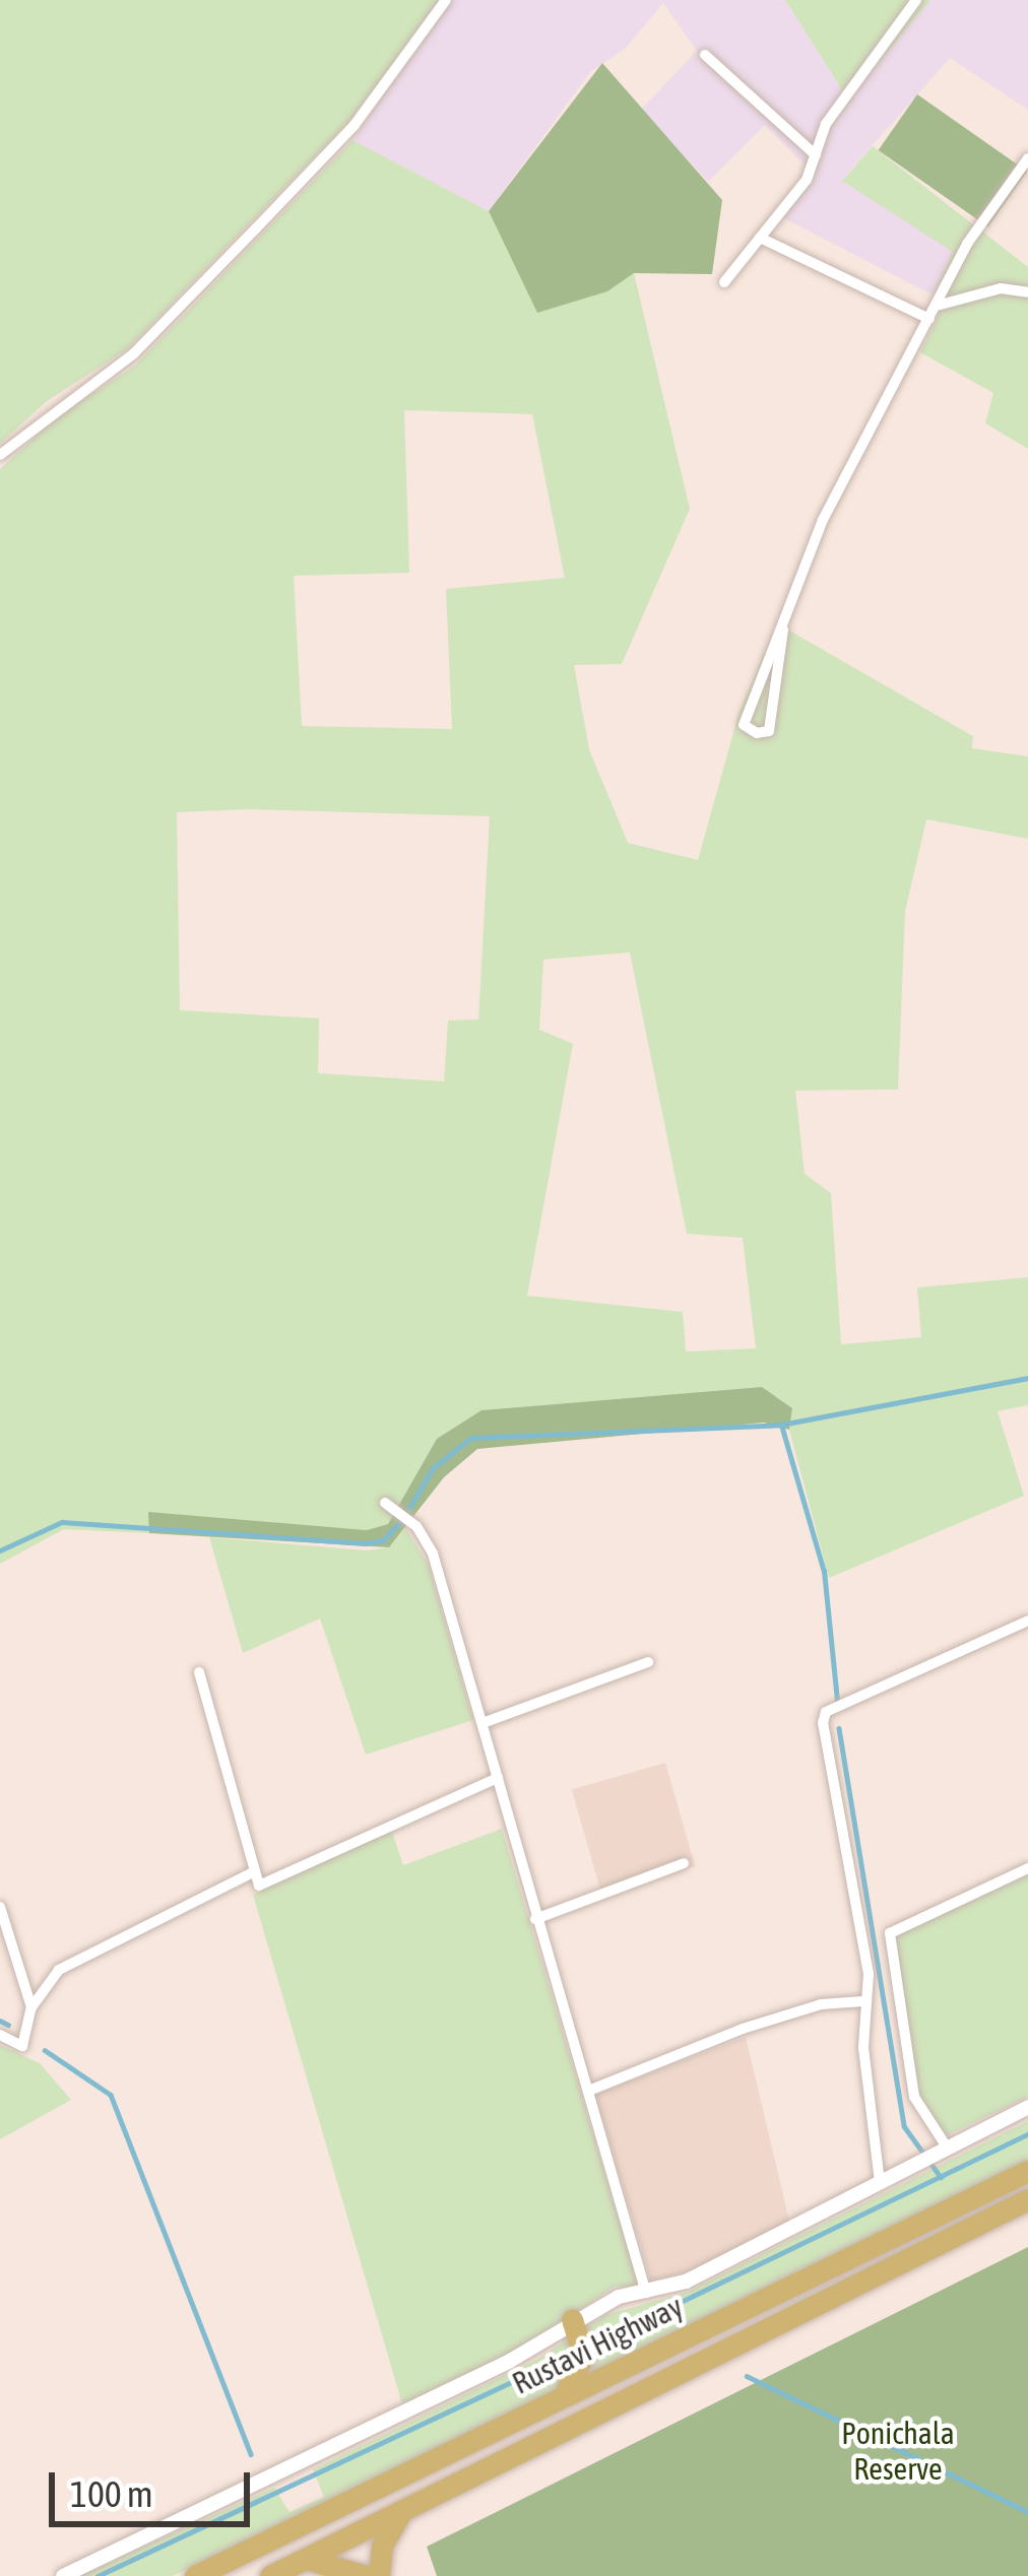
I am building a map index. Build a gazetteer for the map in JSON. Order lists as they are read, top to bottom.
{
  "streets": {
    "highway": ["Rustavi Highway"]
  },
  "parks": ["Ponichala Reserve"],
  "scale_bar": "100 m"
}
